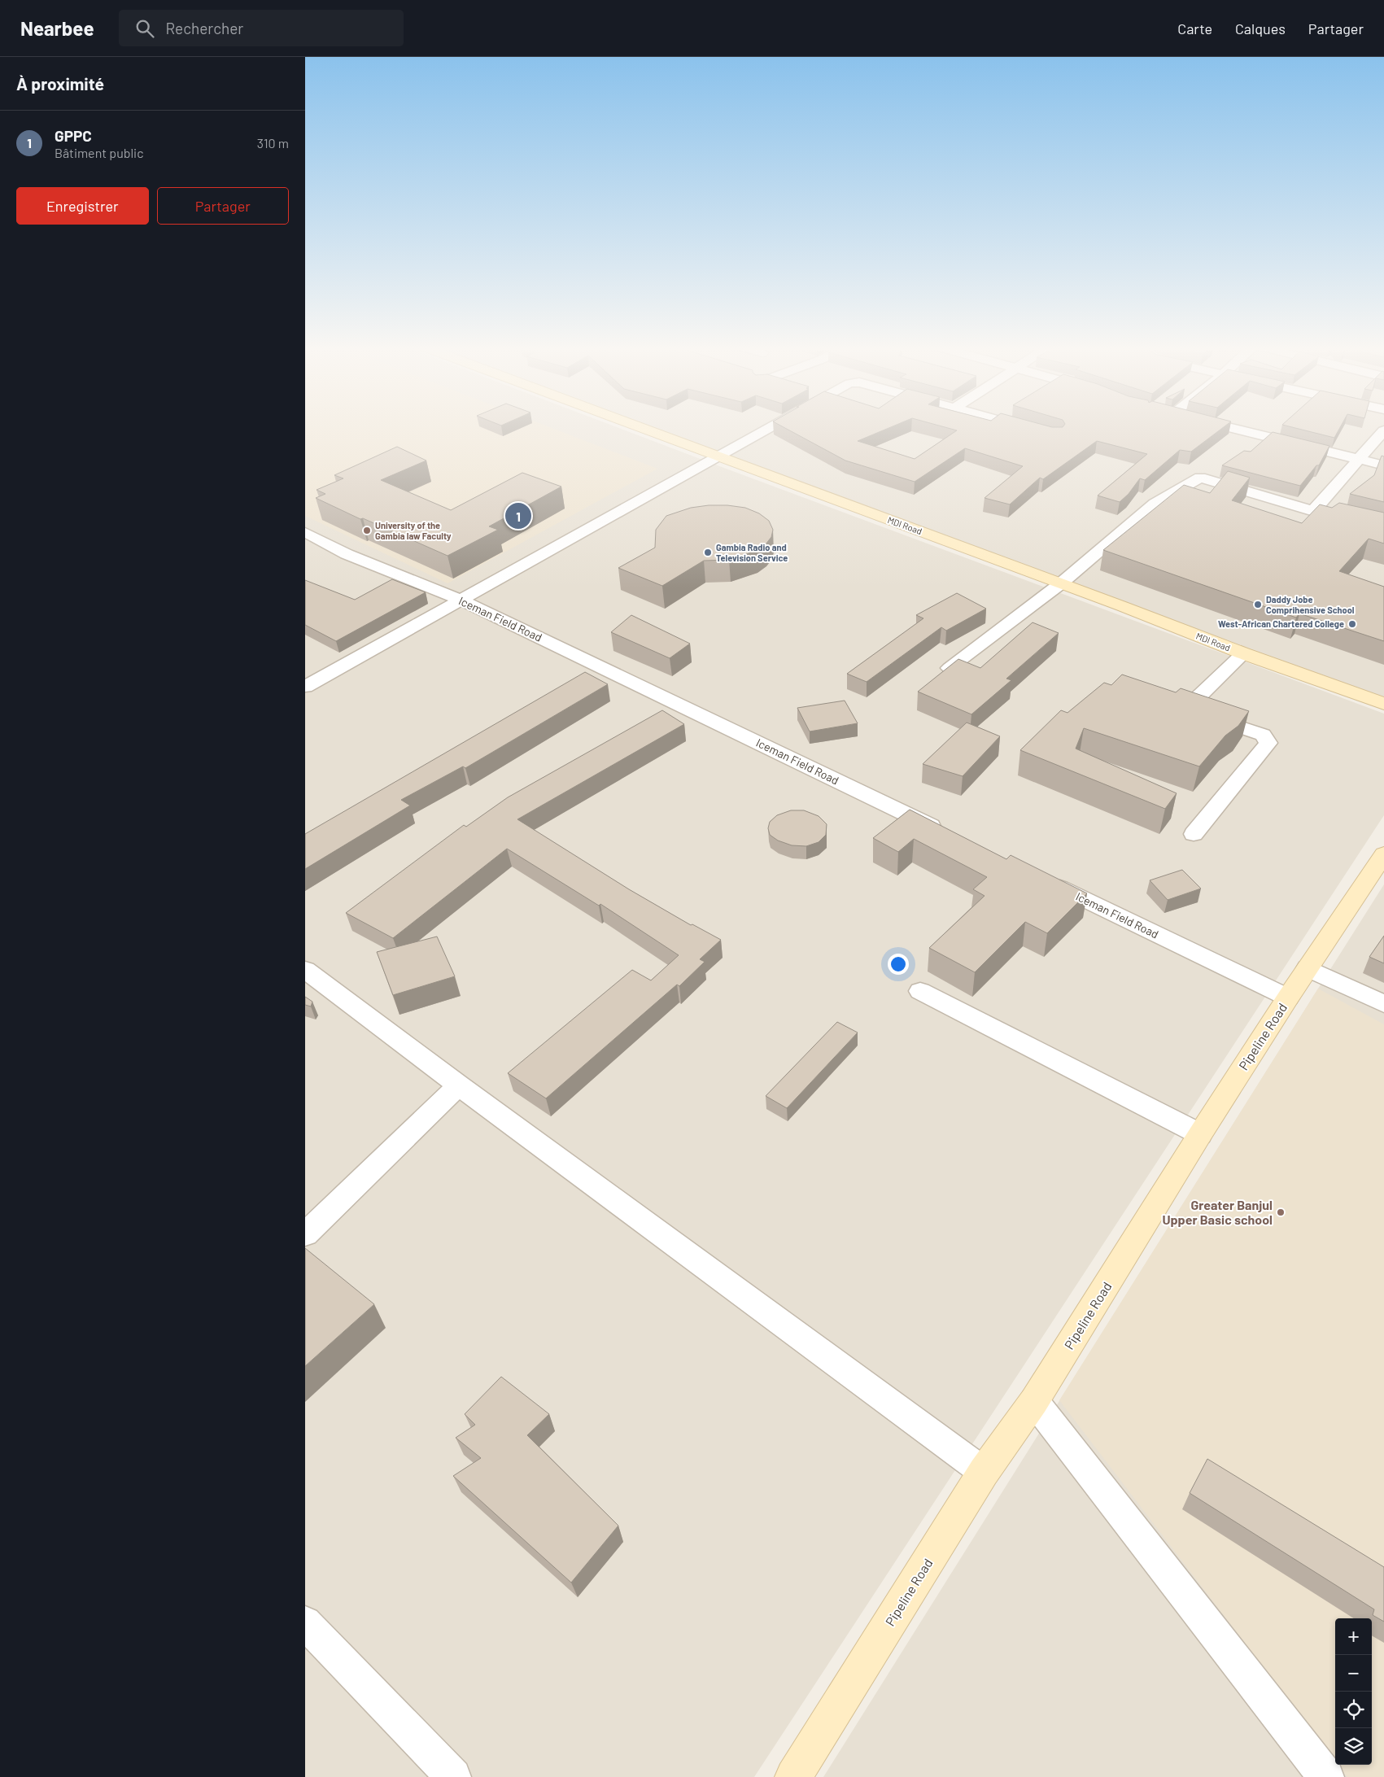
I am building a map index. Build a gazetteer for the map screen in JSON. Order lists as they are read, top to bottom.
{
  "streets": {
    "street": ["MDI Road", "Iceman Field Road", "Pipeline Road"]
  },
  "crossings": [
    ["Iceman Field Road", "Pipeline Road"]
  ],
  "places": [
    "University of the Gambia law Faculty",
    "Gambia Radio and Television Service",
    "Daddy Jobe Comprihensive School",
    "West-African Chartered College",
    "Greater Banjul Upper Basic school"
  ],
  "page": {
    "header": "Nearbee",
    "search": "Rechercher",
    "nav": ["Carte", "Calques", "Partager"],
    "heading": "À proximité",
    "list": [
      {
        "mark": "1",
        "name": "GPPC",
        "note": "Bâtiment public",
        "value": "310 m"
      }
    ],
    "buttons": ["Enregistrer", "Partager"],
    "pins": "1",
    "map_buttons": ["+", "−"]
  }
}
